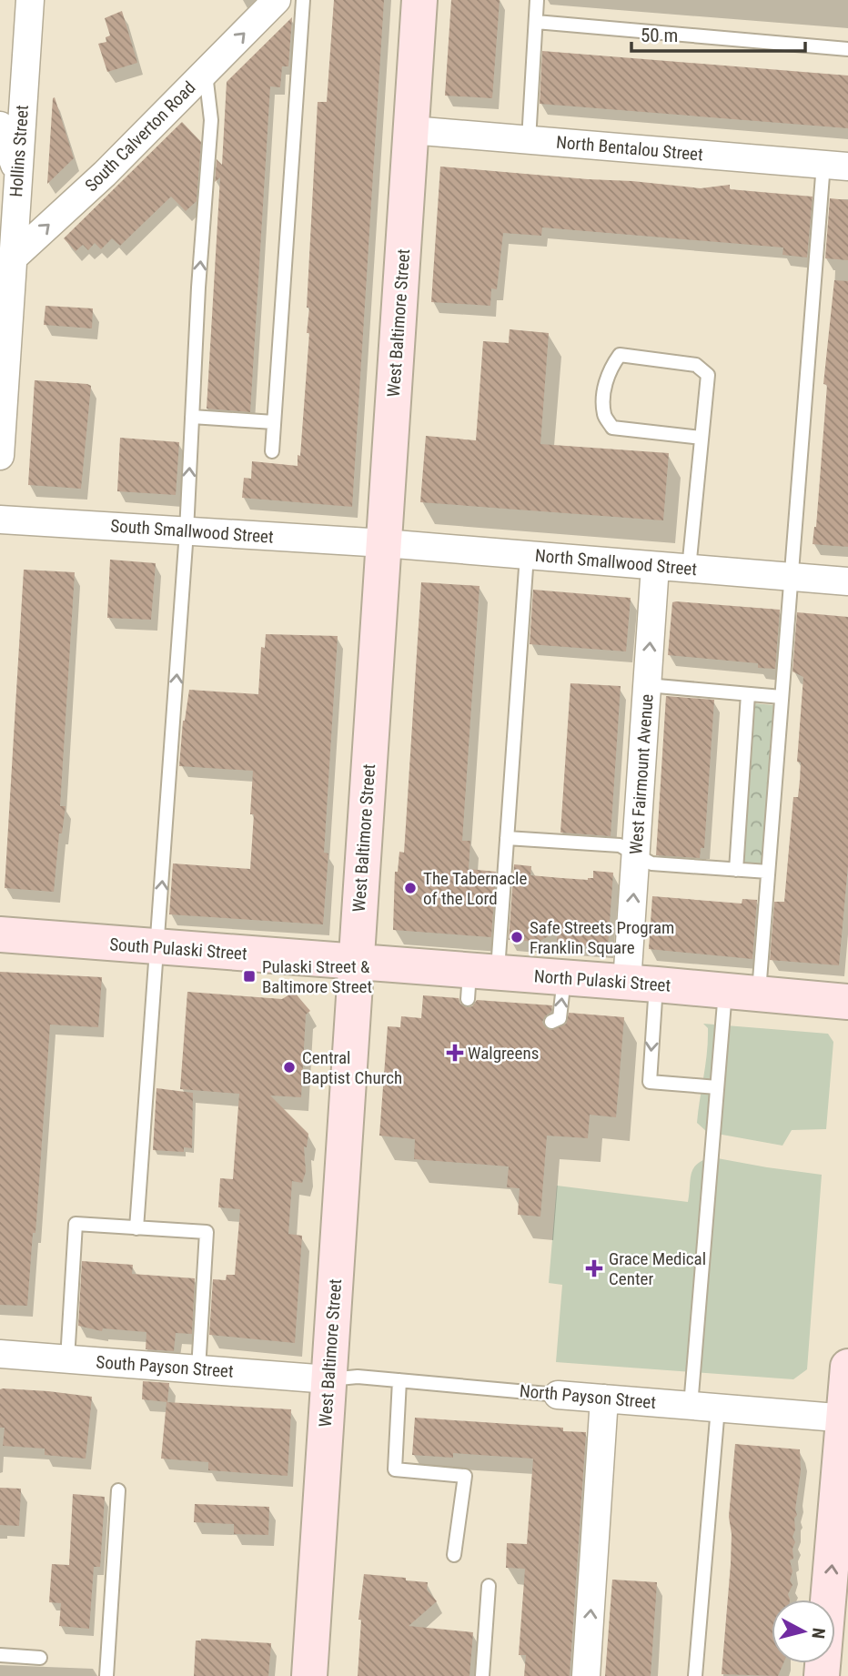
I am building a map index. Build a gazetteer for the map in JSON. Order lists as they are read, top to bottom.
{
  "streets": {
    "main road": ["West Baltimore Street", "South Pulaski Street", "North Pulaski Street"],
    "street": [
      "South Calverton Road",
      "North Bentalou Street",
      "Hollins Street",
      "South Smallwood Street",
      "North Smallwood Street",
      "West Fairmount Avenue",
      "South Payson Street",
      "North Payson Street"
    ]
  },
  "crossings": [
    ["South Calverton Road", "Hollins Street"],
    ["North Bentalou Street", "West Baltimore Street"],
    ["West Baltimore Street", "South Smallwood Street"],
    ["West Baltimore Street", "North Smallwood Street"],
    ["West Baltimore Street", "South Pulaski Street"],
    ["West Baltimore Street", "North Pulaski Street"],
    ["West Baltimore Street", "South Payson Street"],
    ["West Baltimore Street", "North Payson Street"],
    ["South Smallwood Street", "North Smallwood Street"],
    ["North Smallwood Street", "West Fairmount Avenue"],
    ["West Fairmount Avenue", "North Pulaski Street"],
    ["South Pulaski Street", "North Pulaski Street"],
    ["South Payson Street", "North Payson Street"]
  ],
  "one_way": ["South Calverton Road", "West Fairmount Avenue"],
  "places": {
    "other": ["The Tabernacle of the Lord", "Safe Streets Program Franklin Square", "Central Baptist Church"],
    "transit": ["Pulaski Street & Baltimore Street"],
    "health": ["Walgreens", "Grace Medical Center"]
  },
  "scale_bar": "50 m",
  "north": "right"
}
